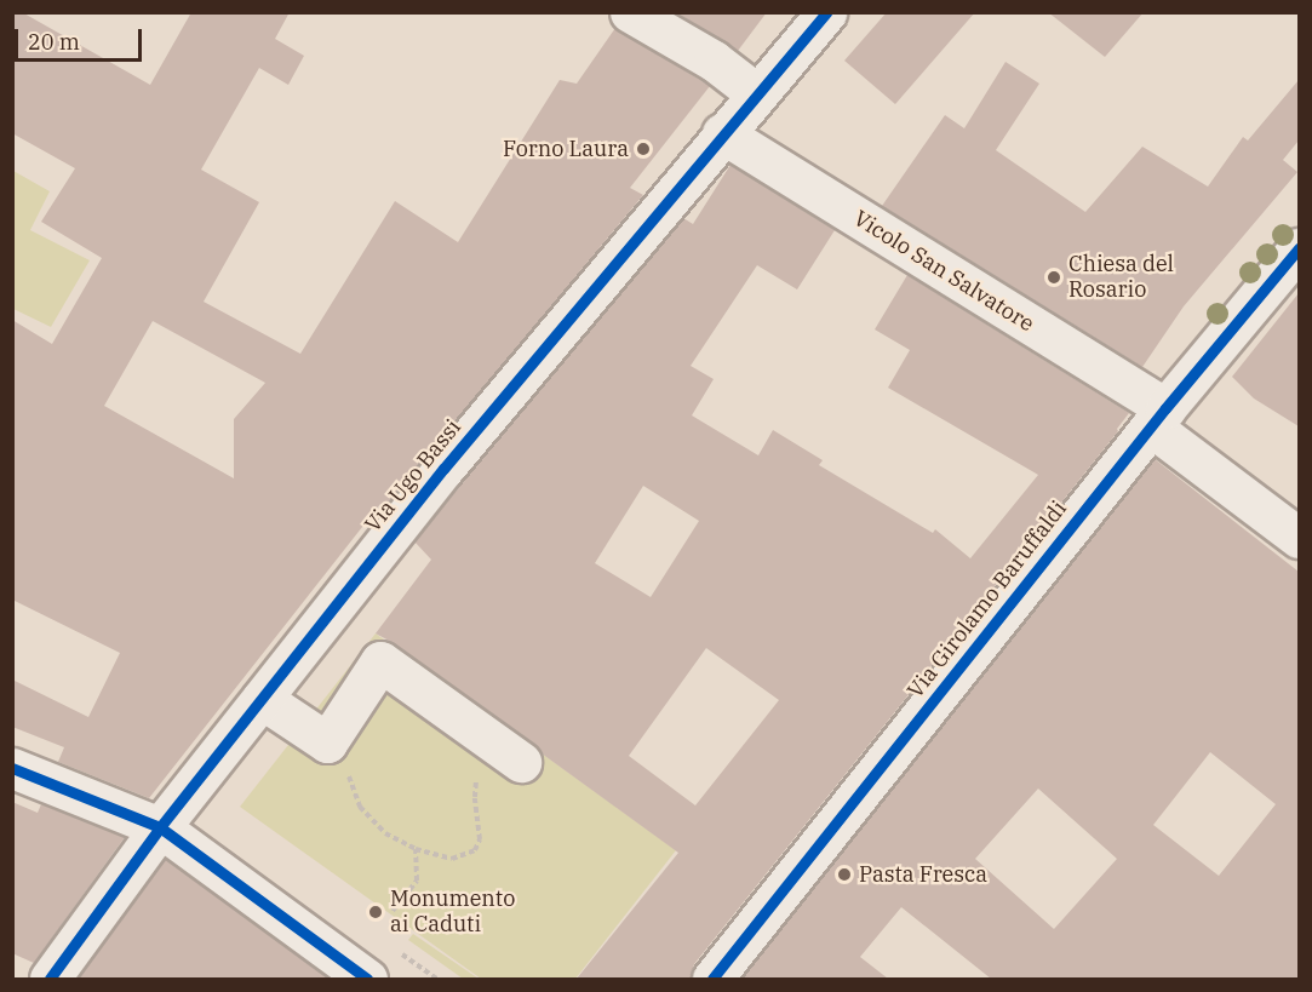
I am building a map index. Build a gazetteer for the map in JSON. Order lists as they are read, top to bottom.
{
  "streets": {
    "street": ["Vicolo San Salvatore", "Via Ugo Bassi", "Via Girolamo Baruffaldi"]
  },
  "crossings": [
    ["Vicolo San Salvatore", "Via Ugo Bassi"],
    ["Vicolo San Salvatore", "Via Girolamo Baruffaldi"]
  ],
  "places": [
    "Forno Laura",
    "Chiesa del Rosario",
    "Pasta Fresca",
    "Monumento ai Caduti"
  ],
  "scale_bar": "20 m"
}
